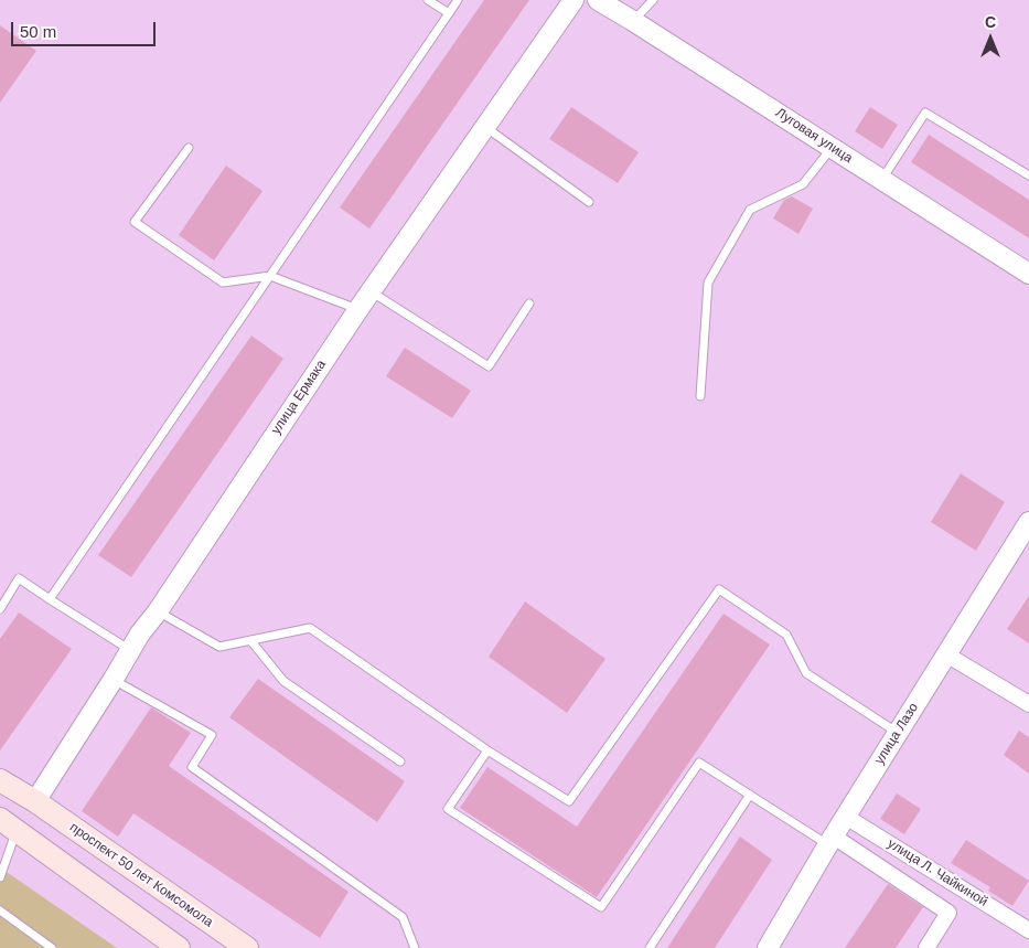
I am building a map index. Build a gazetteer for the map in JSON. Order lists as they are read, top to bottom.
{
  "streets": {
    "main road": ["проспект 50 лет Комсомола"],
    "street": [
      "Луговая улица",
      "улица Ермака",
      "улица Лазо",
      "улица Л. Чайкиной"
    ]
  },
  "crossings": [
    ["улица Ермака", "проспект 50 лет Комсомола"],
    ["улица Лазо", "улица Л. Чайкиной"]
  ],
  "scale_bar": "50 m",
  "north": "top"
}
